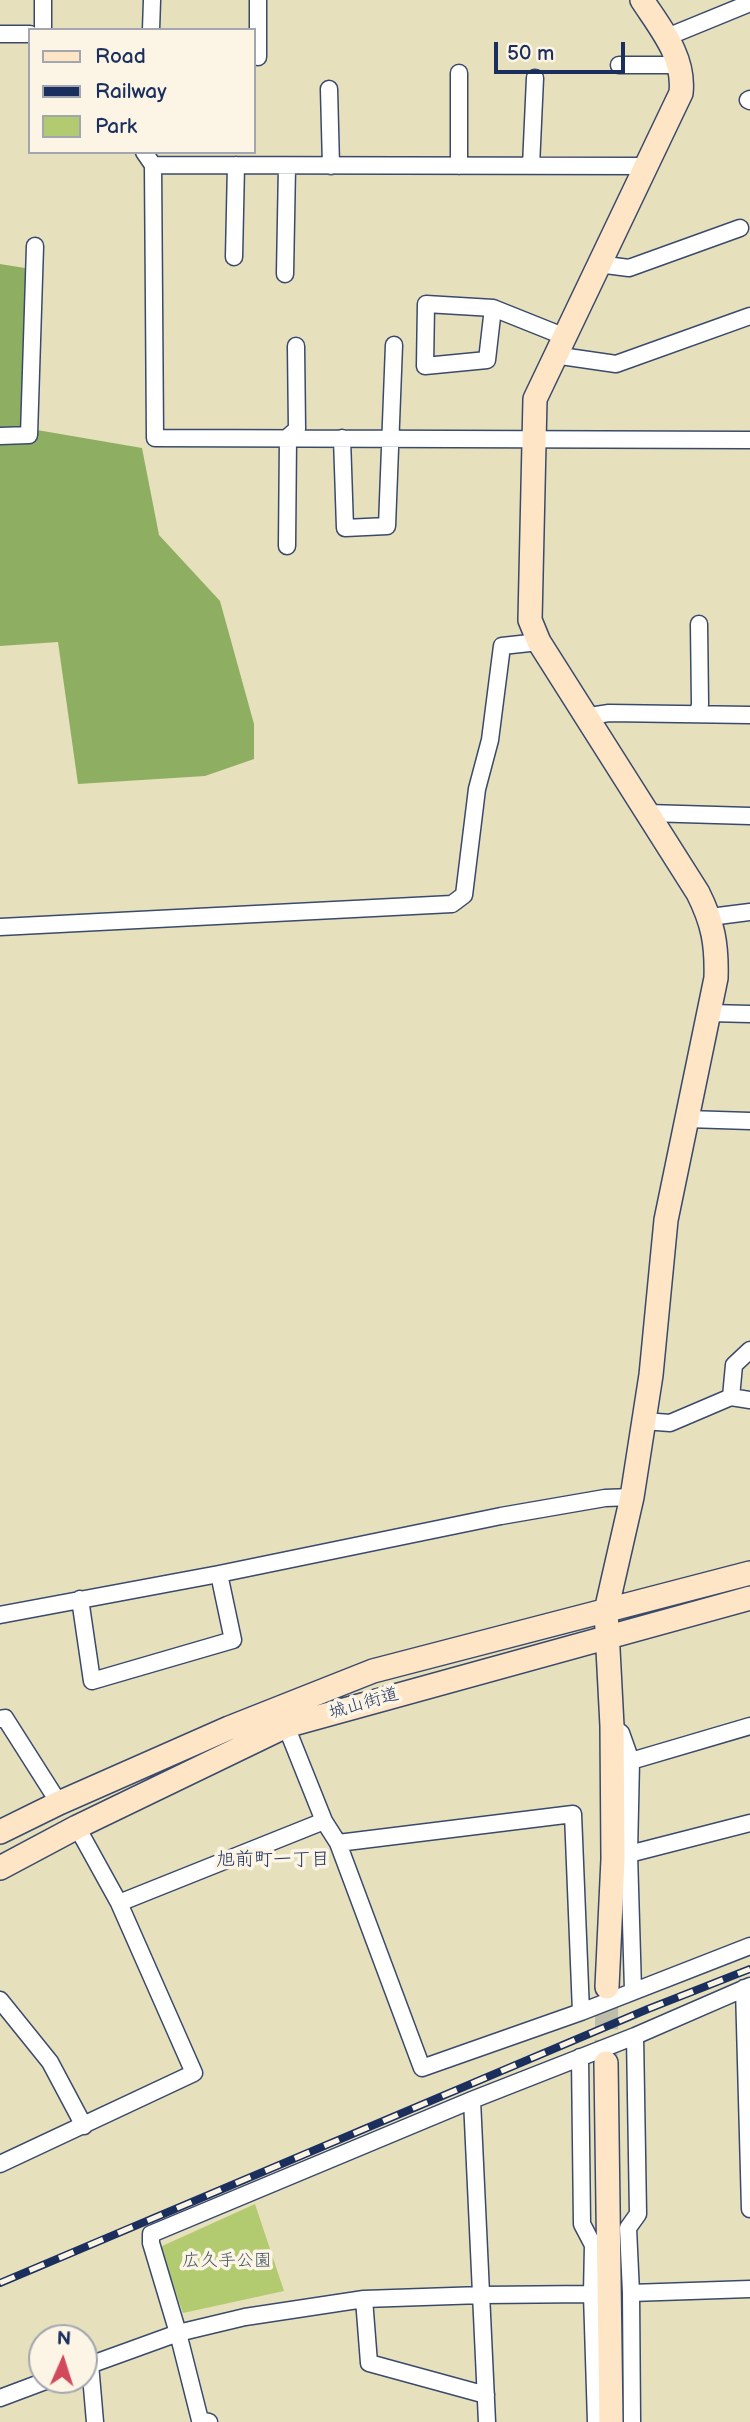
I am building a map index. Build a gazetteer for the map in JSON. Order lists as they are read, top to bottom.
{
  "streets": {
    "street": ["城山街道"]
  },
  "districts": ["旭前町一丁目"],
  "parks": ["広久手公園"],
  "legend": ["Road", "Railway", "Park"],
  "scale_bar": "50 m",
  "north": "top"
}
